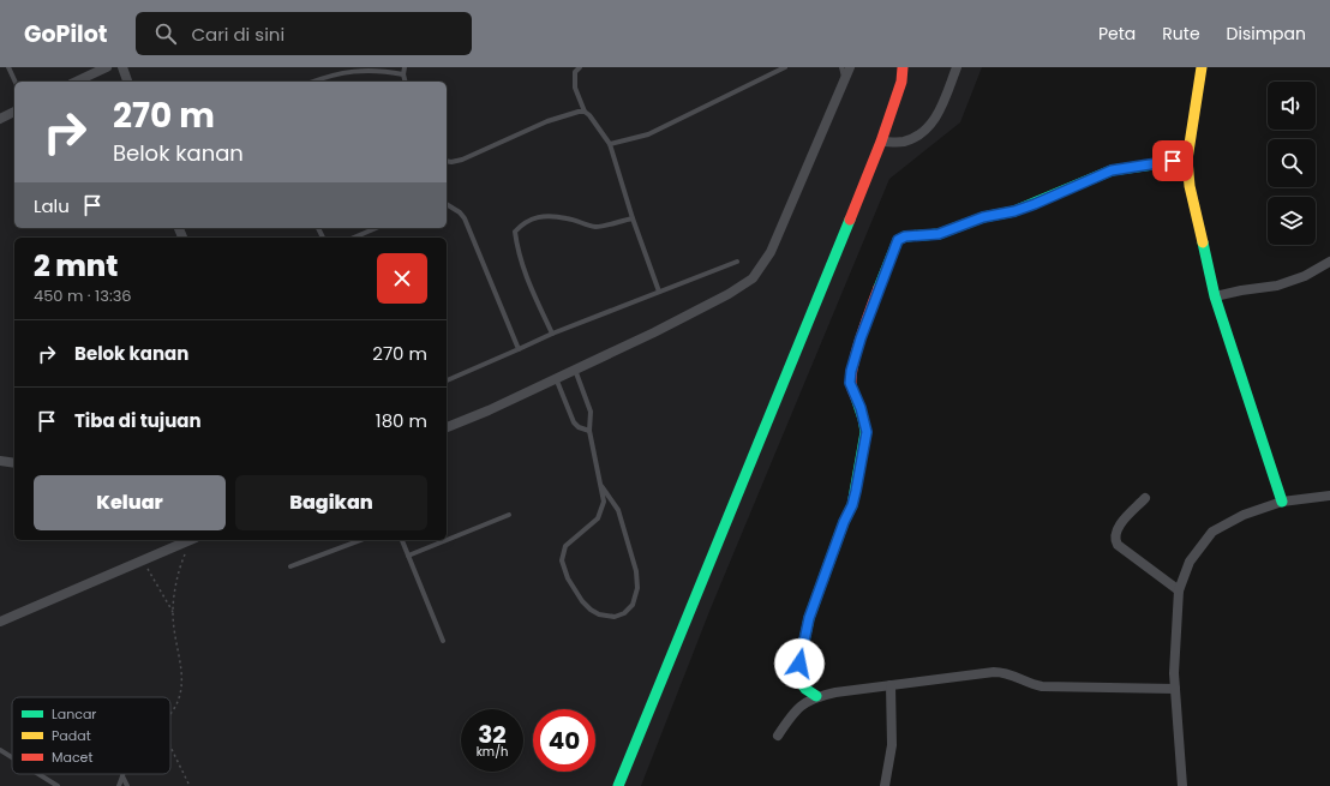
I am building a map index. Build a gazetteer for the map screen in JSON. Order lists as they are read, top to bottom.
{
  "legend": ["Lancar", "Padat", "Macet"],
  "page": {
    "header": "GoPilot",
    "search": "Cari di sini",
    "nav": ["Peta", "Rute", "Disimpan"],
    "turn": ["270 m", "Belok kanan"],
    "then": "Lalu",
    "heading": ["2 mnt", "450 m · 13:36"],
    "list": [
      {
        "name": "Belok kanan",
        "value": "270 m"
      },
      {
        "name": "Tiba di tujuan",
        "value": "180 m"
      }
    ],
    "buttons": ["Keluar", "Bagikan"],
    "speed": "32 km/h",
    "limit": "40"
  }
}
